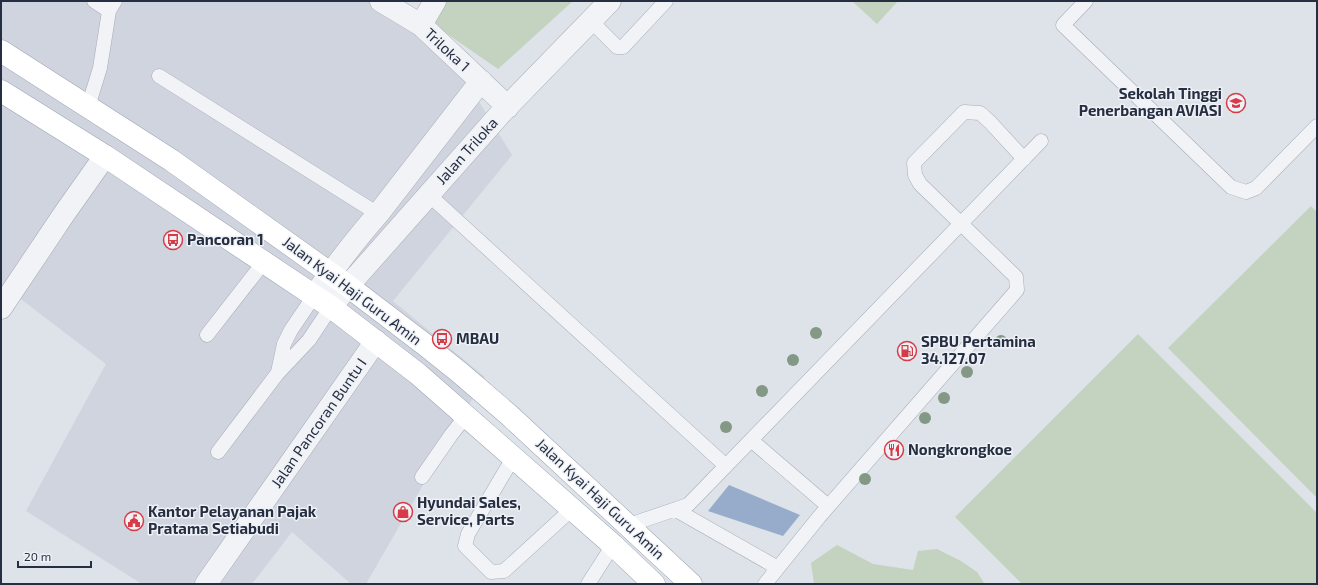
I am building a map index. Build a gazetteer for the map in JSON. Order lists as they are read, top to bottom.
{
  "streets": {
    "main road": ["Jalan Kyai Haji Guru Amin"],
    "street": ["Triloka 1", "Jalan Triloka", "Jalan Pancoran Buntu I"]
  },
  "crossings": [
    ["Triloka 1", "Jalan Triloka"],
    ["Jalan Triloka", "Jalan Kyai Haji Guru Amin"],
    ["Jalan Kyai Haji Guru Amin", "Jalan Pancoran Buntu I"]
  ],
  "places": {
    "school or university": ["Sekolah Tinggi Penerbangan AVIASI"],
    "bus stop": ["Pancoran 1", "MBAU"],
    "fuel station": ["SPBU Pertamina 34.127.07"],
    "restaurant": ["Nongkrongkoe"],
    "shop": ["Hyundai Sales, Service, Parts"],
    "public building": ["Kantor Pelayanan Pajak Pratama Setiabudi"]
  },
  "scale_bar": "20 m"
}
